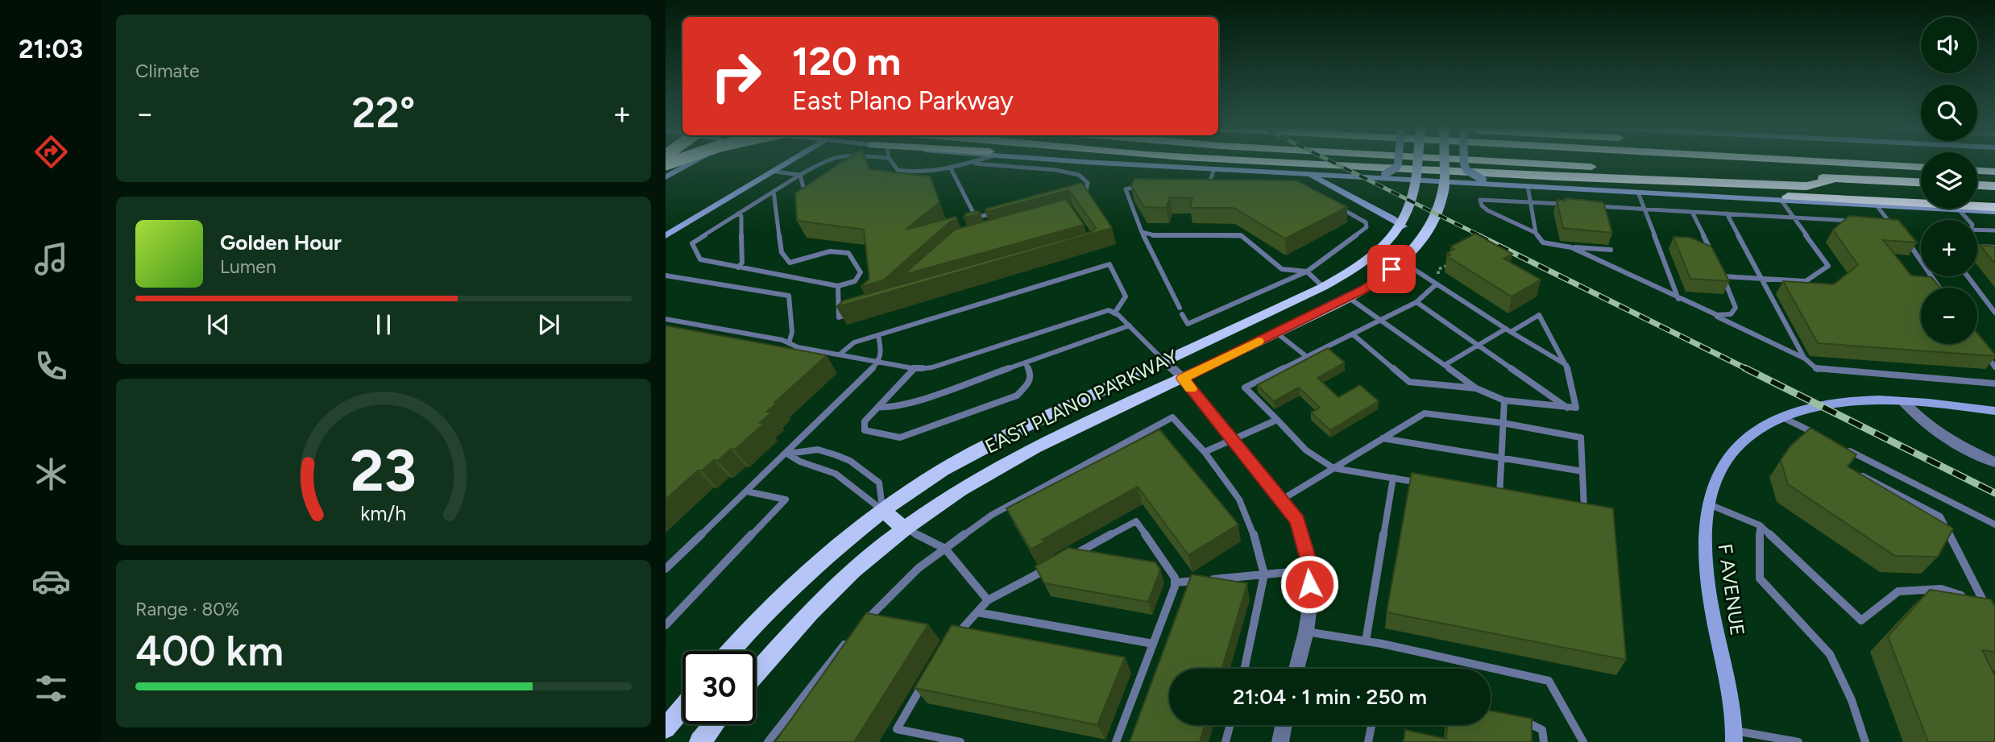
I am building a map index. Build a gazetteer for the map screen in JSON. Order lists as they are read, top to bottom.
{
  "streets": {
    "main road": ["EAST PLANO PARKWAY", "F AVENUE"]
  },
  "page": {
    "tabs": "21:03",
    "tile": [
      "Climate",
      ["Range · 80%", "400 km"]
    ],
    "map_buttons": ["+", "−"],
    "turn": ["120 m", "East Plano Parkway"],
    "heat": ["−", "22°", "+"],
    "song": ["Golden Hour", "Lumen"],
    "limit": "30",
    "trip": "21:04 · 1 min · 250 m",
    "gauge": ["23", "km/h"]
  }
}
